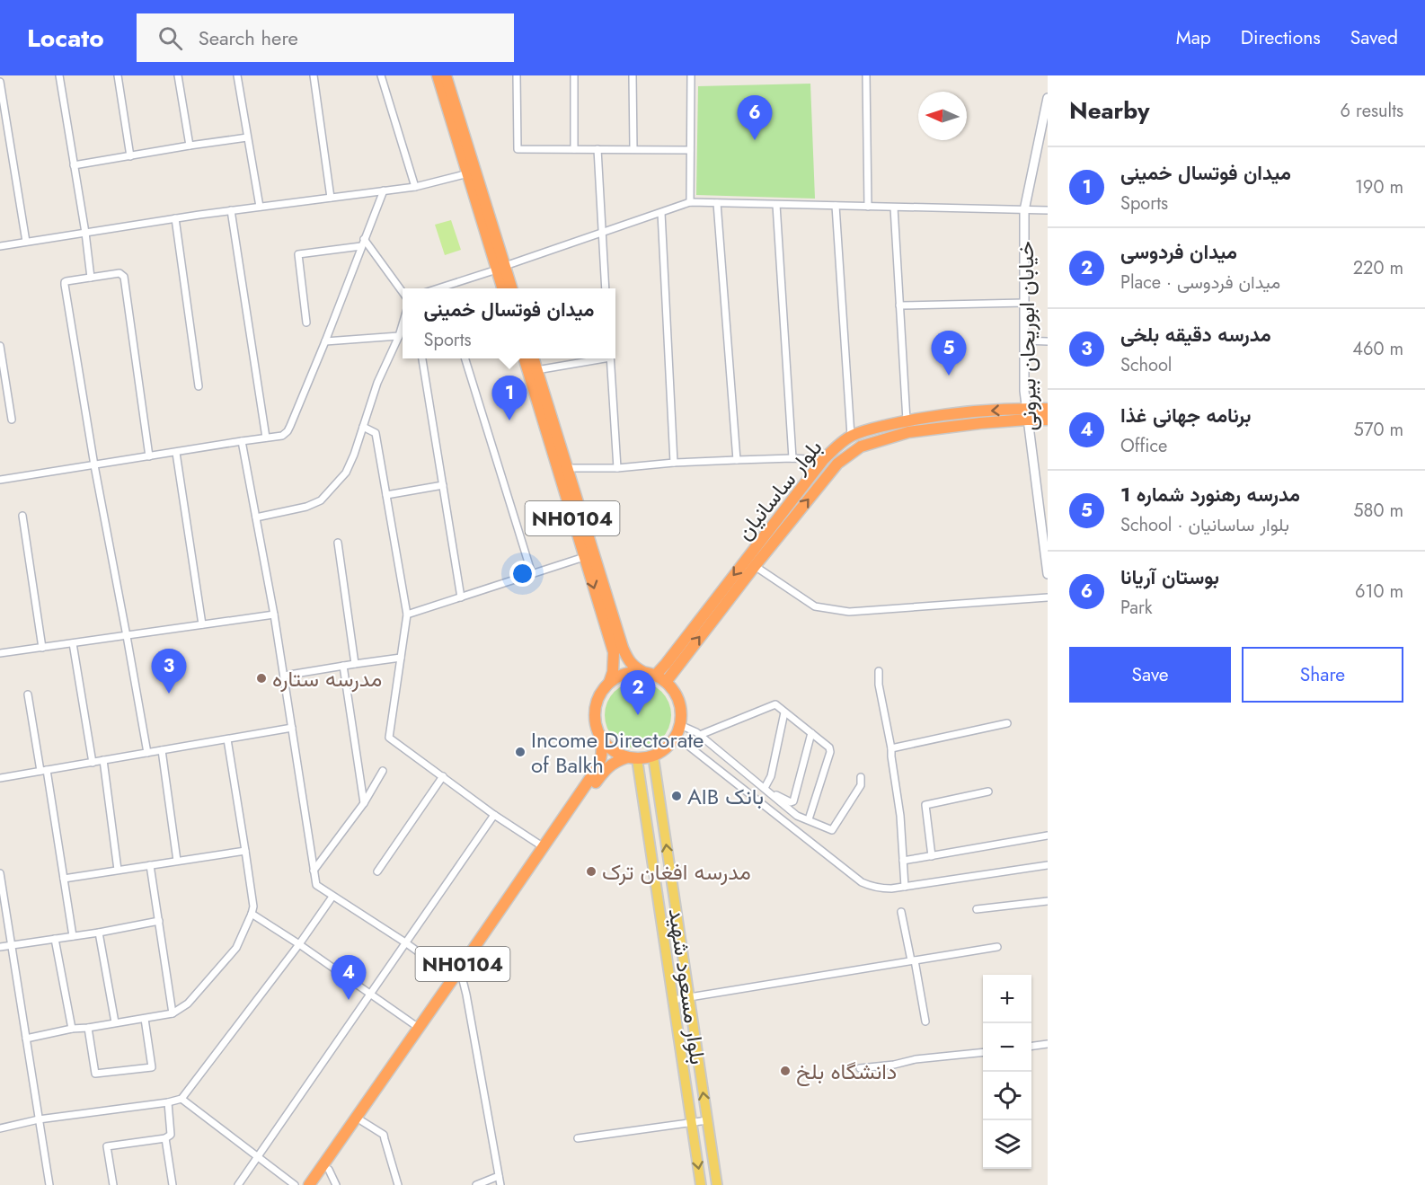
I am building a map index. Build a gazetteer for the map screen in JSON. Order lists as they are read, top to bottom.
{
  "streets": {
    "highway": ["بلوار ساسانیان", "NH0104"],
    "main road": ["بلوار مسعود شهید"],
    "street": ["خیابان ابوریحان بیرونی"]
  },
  "crossings": [
    ["خیابان ابوریحان بیرونی", "بلوار ساسانیان"],
    ["بلوار ساسانیان", "NH0104"],
    ["بلوار ساسانیان", "بلوار مسعود شهید"],
    ["NH0104", "بلوار مسعود شهید"]
  ],
  "places": [
    "مدرسه ستاره",
    "Income Directorate of Balkh",
    "AIB بانک",
    "مدرسه افغان ترک",
    "دانشگاه بلخ"
  ],
  "north": "left",
  "page": {
    "header": "Locato",
    "search": "Search here",
    "nav": ["Map", "Directions", "Saved"],
    "heading": ["Nearby", "6 results"],
    "pins": [
      "6",
      "5",
      "1",
      "3",
      "2",
      "4"
    ],
    "list": [
      {
        "mark": "1",
        "name": "میدان فوتسال خمینی",
        "note": "Sports",
        "value": "190 m"
      },
      {
        "mark": "2",
        "name": "میدان فردوسی",
        "note": "Place · میدان فردوسی",
        "value": "220 m"
      },
      {
        "mark": "3",
        "name": "مدرسه دقيقه بلخى",
        "note": "School",
        "value": "460 m"
      },
      {
        "mark": "4",
        "name": "برنامه جهانی غذا",
        "note": "Office",
        "value": "570 m"
      },
      {
        "mark": "5",
        "name": "مدرسه رهنورد شماره 1",
        "note": "School · بلوار ساسانیان",
        "value": "580 m"
      },
      {
        "mark": "6",
        "name": "بوستان آریانا",
        "note": "Park",
        "value": "610 m"
      }
    ],
    "popup": ["میدان فوتسال خمینی", "Sports"],
    "buttons": ["Save", "Share"],
    "map_buttons": ["+", "−"]
  }
}
